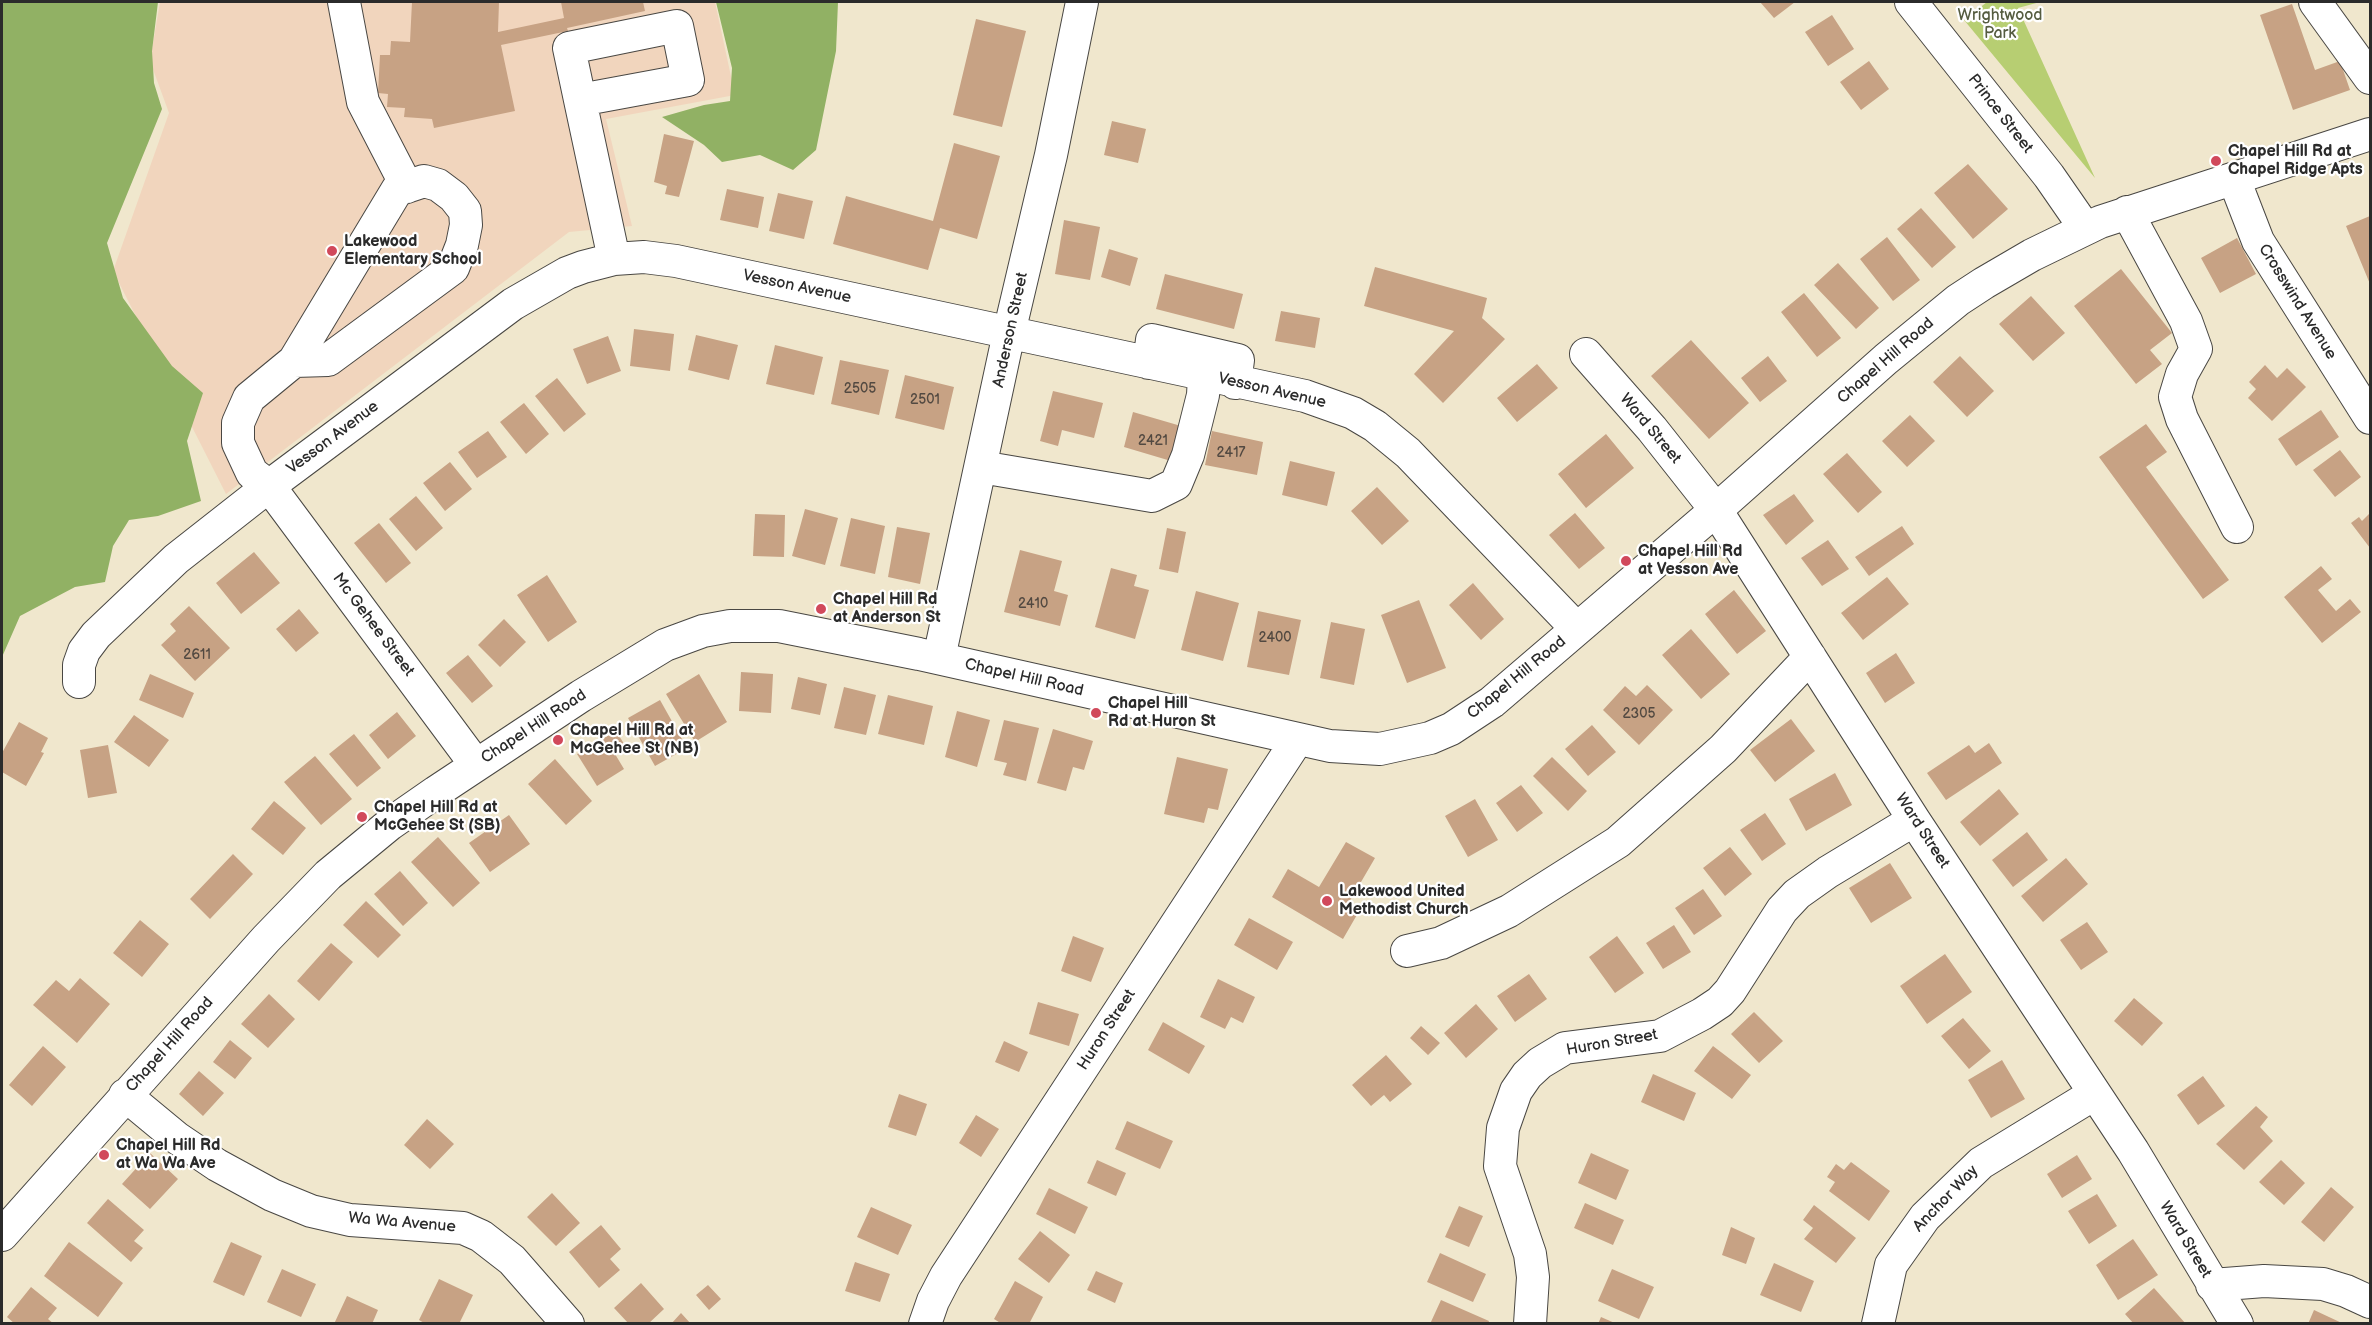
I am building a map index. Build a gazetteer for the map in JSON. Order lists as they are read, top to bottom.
{
  "streets": {
    "street": [
      "Prince Street",
      "Vesson Avenue",
      "Crosswind Avenue",
      "Anderson Street",
      "Chapel Hill Road",
      "Ward Street",
      "Mc Gehee Street",
      "Huron Street",
      "Anchor Way",
      "Wa Wa Avenue"
    ]
  },
  "crossings": [
    ["Prince Street", "Chapel Hill Road"],
    ["Vesson Avenue", "Anderson Street"],
    ["Vesson Avenue", "Chapel Hill Road"],
    ["Vesson Avenue", "Mc Gehee Street"],
    ["Crosswind Avenue", "Chapel Hill Road"],
    ["Anderson Street", "Chapel Hill Road"],
    ["Chapel Hill Road", "Ward Street"],
    ["Chapel Hill Road", "Mc Gehee Street"],
    ["Chapel Hill Road", "Huron Street"],
    ["Chapel Hill Road", "Wa Wa Avenue"],
    ["Ward Street", "Huron Street"],
    ["Ward Street", "Anchor Way"]
  ],
  "parks": ["Wrightwood Park"],
  "places": [
    "Chapel Hill Rd at Chapel Ridge Apts",
    "Lakewood Elementary School",
    "Chapel Hill Rd at Vesson Ave",
    "Chapel Hill Rd at Anderson St",
    "Chapel Hill Rd at Huron St",
    "Chapel Hill Rd at McGehee St (NB)",
    "Chapel Hill Rd at McGehee St (SB)",
    "Lakewood United Methodist Church",
    "Chapel Hill Rd at Wa Wa Ave"
  ],
  "house_numbers": [
    "2505",
    "2501",
    "2421",
    "2417",
    "2410",
    "2400",
    "2611",
    "2305"
  ]
}
